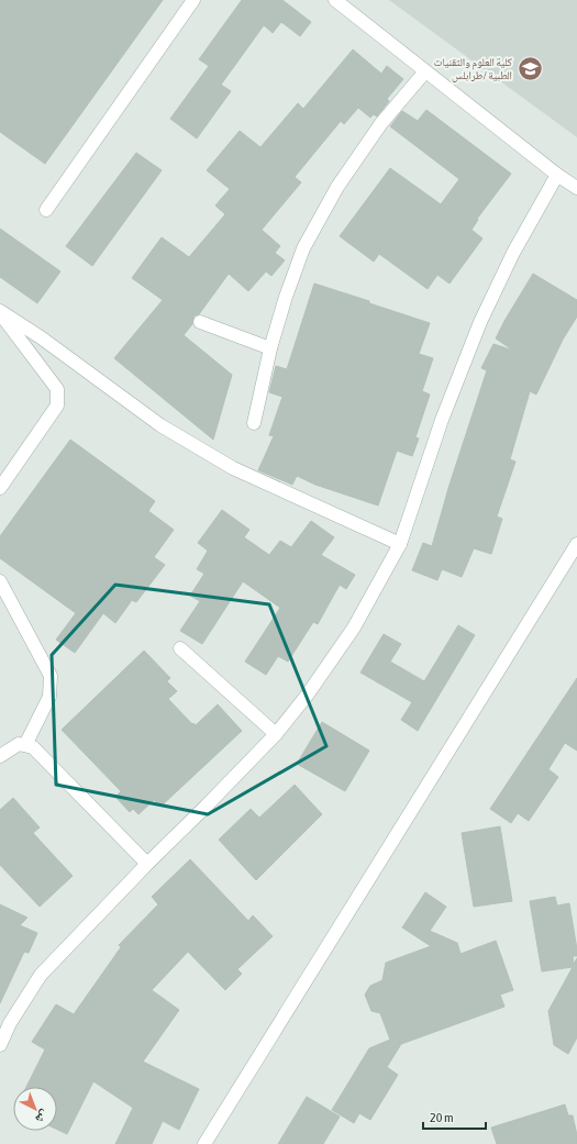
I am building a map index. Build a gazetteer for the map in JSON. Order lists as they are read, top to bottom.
{
  "places": {
    "school or university": ["كلية العلوم والتقنيات الطبية /طرابلس"]
  },
  "scale_bar": "20 m",
  "north": "bottom right"
}
